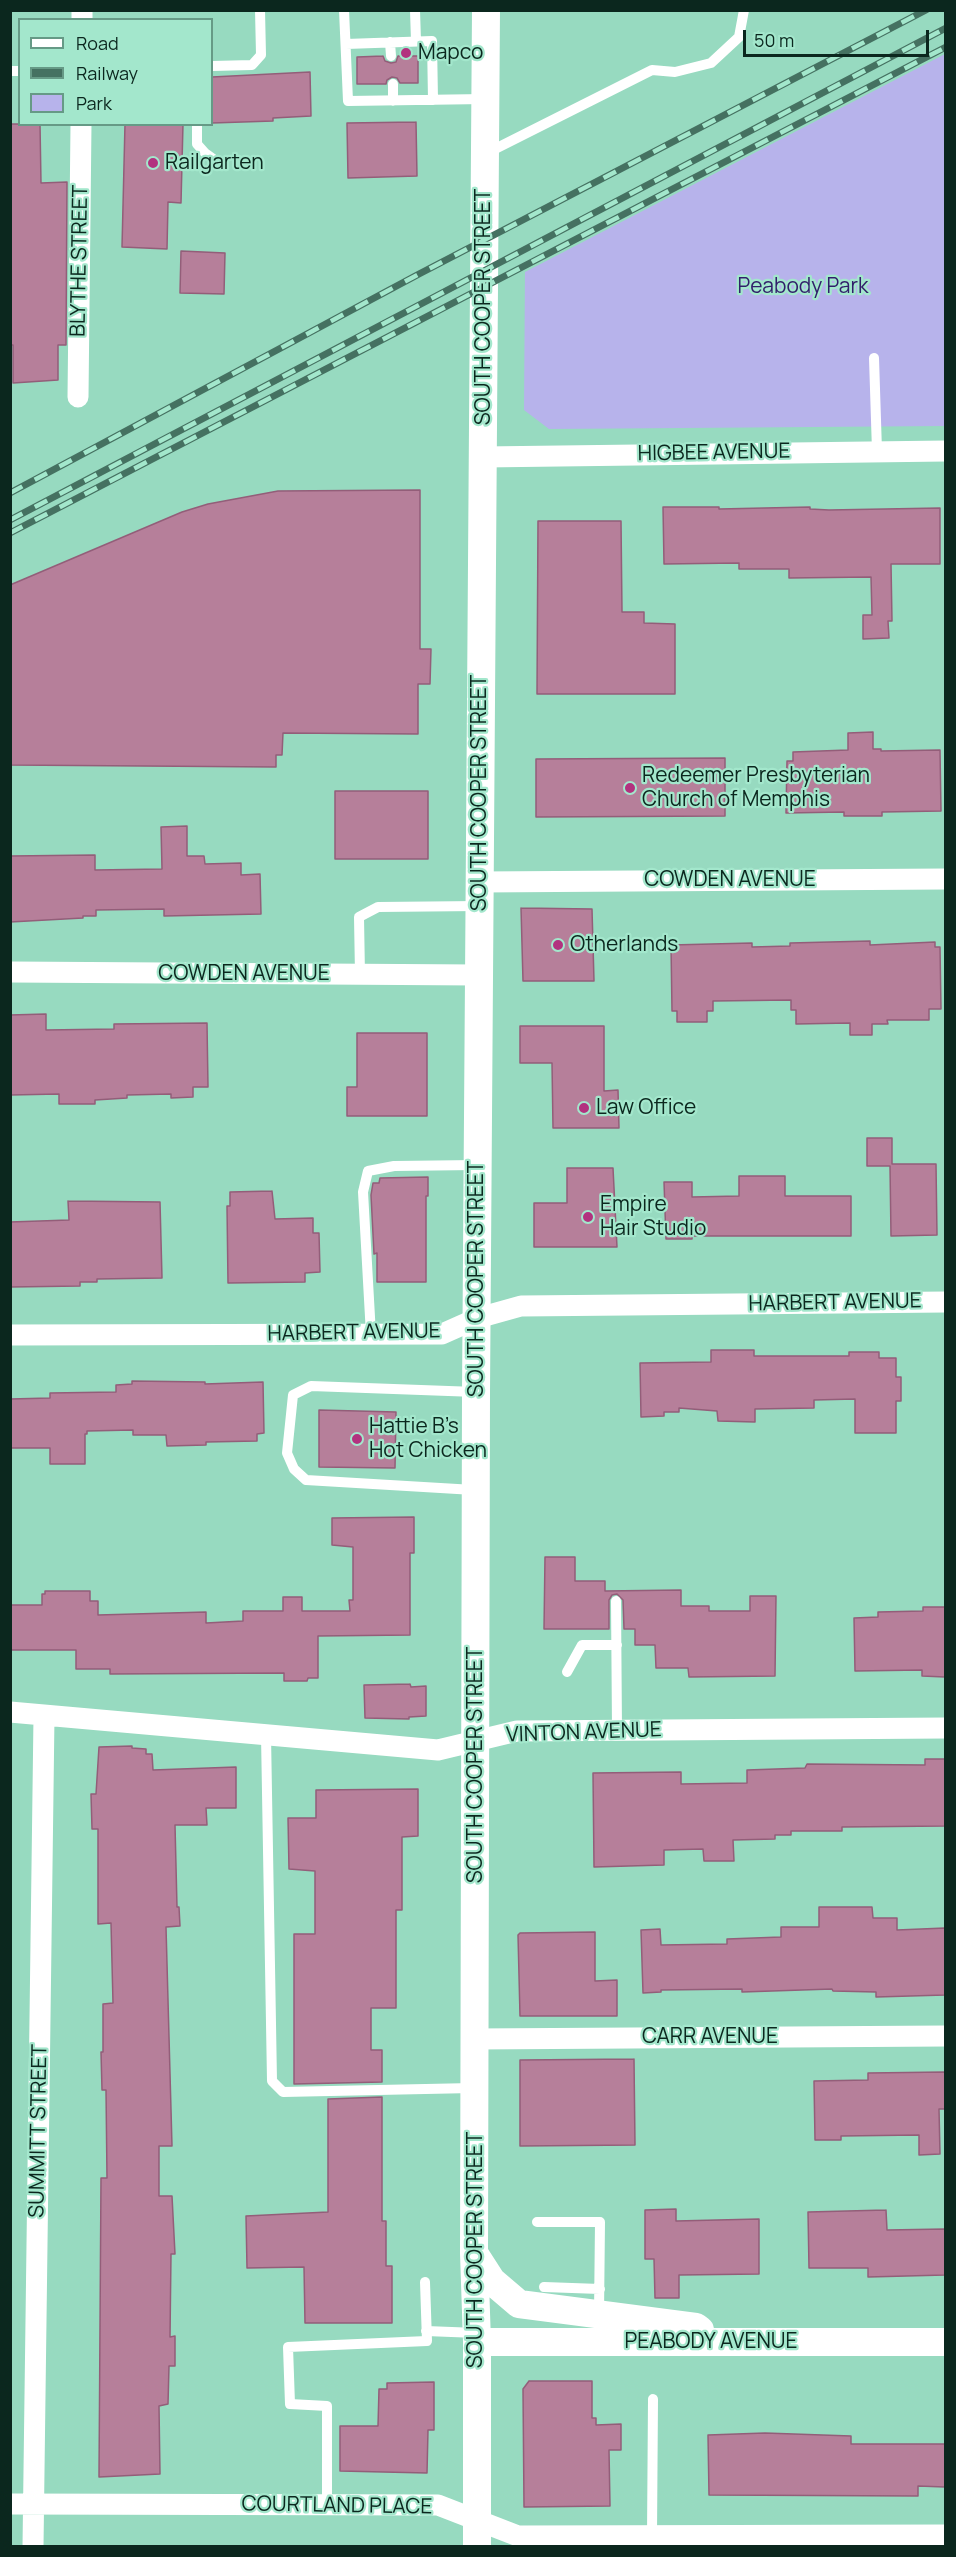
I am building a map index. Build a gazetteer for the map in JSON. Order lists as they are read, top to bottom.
{
  "streets": {
    "main road": ["SOUTH COOPER STREET", "PEABODY AVENUE"],
    "street": [
      "BLYTHE STREET",
      "HIGBEE AVENUE",
      "COWDEN AVENUE",
      "HARBERT AVENUE",
      "VINTON AVENUE",
      "CARR AVENUE",
      "SUMMITT STREET",
      "COURTLAND PLACE"
    ]
  },
  "crossings": [
    ["SOUTH COOPER STREET", "HIGBEE AVENUE"],
    ["SOUTH COOPER STREET", "COWDEN AVENUE"],
    ["SOUTH COOPER STREET", "HARBERT AVENUE"],
    ["SOUTH COOPER STREET", "VINTON AVENUE"],
    ["SOUTH COOPER STREET", "CARR AVENUE"],
    ["SOUTH COOPER STREET", "PEABODY AVENUE"],
    ["SOUTH COOPER STREET", "COURTLAND PLACE"],
    ["VINTON AVENUE", "SUMMITT STREET"],
    ["SUMMITT STREET", "COURTLAND PLACE"]
  ],
  "parks": ["Peabody Park"],
  "places": [
    "Mapco",
    "Railgarten",
    "Redeemer Presbyterian Church of Memphis",
    "Otherlands",
    "Law Office",
    "Empire Hair Studio",
    "Hattie B’s Hot Chicken"
  ],
  "legend": ["Road", "Railway", "Park"],
  "scale_bar": "50 m"
}
